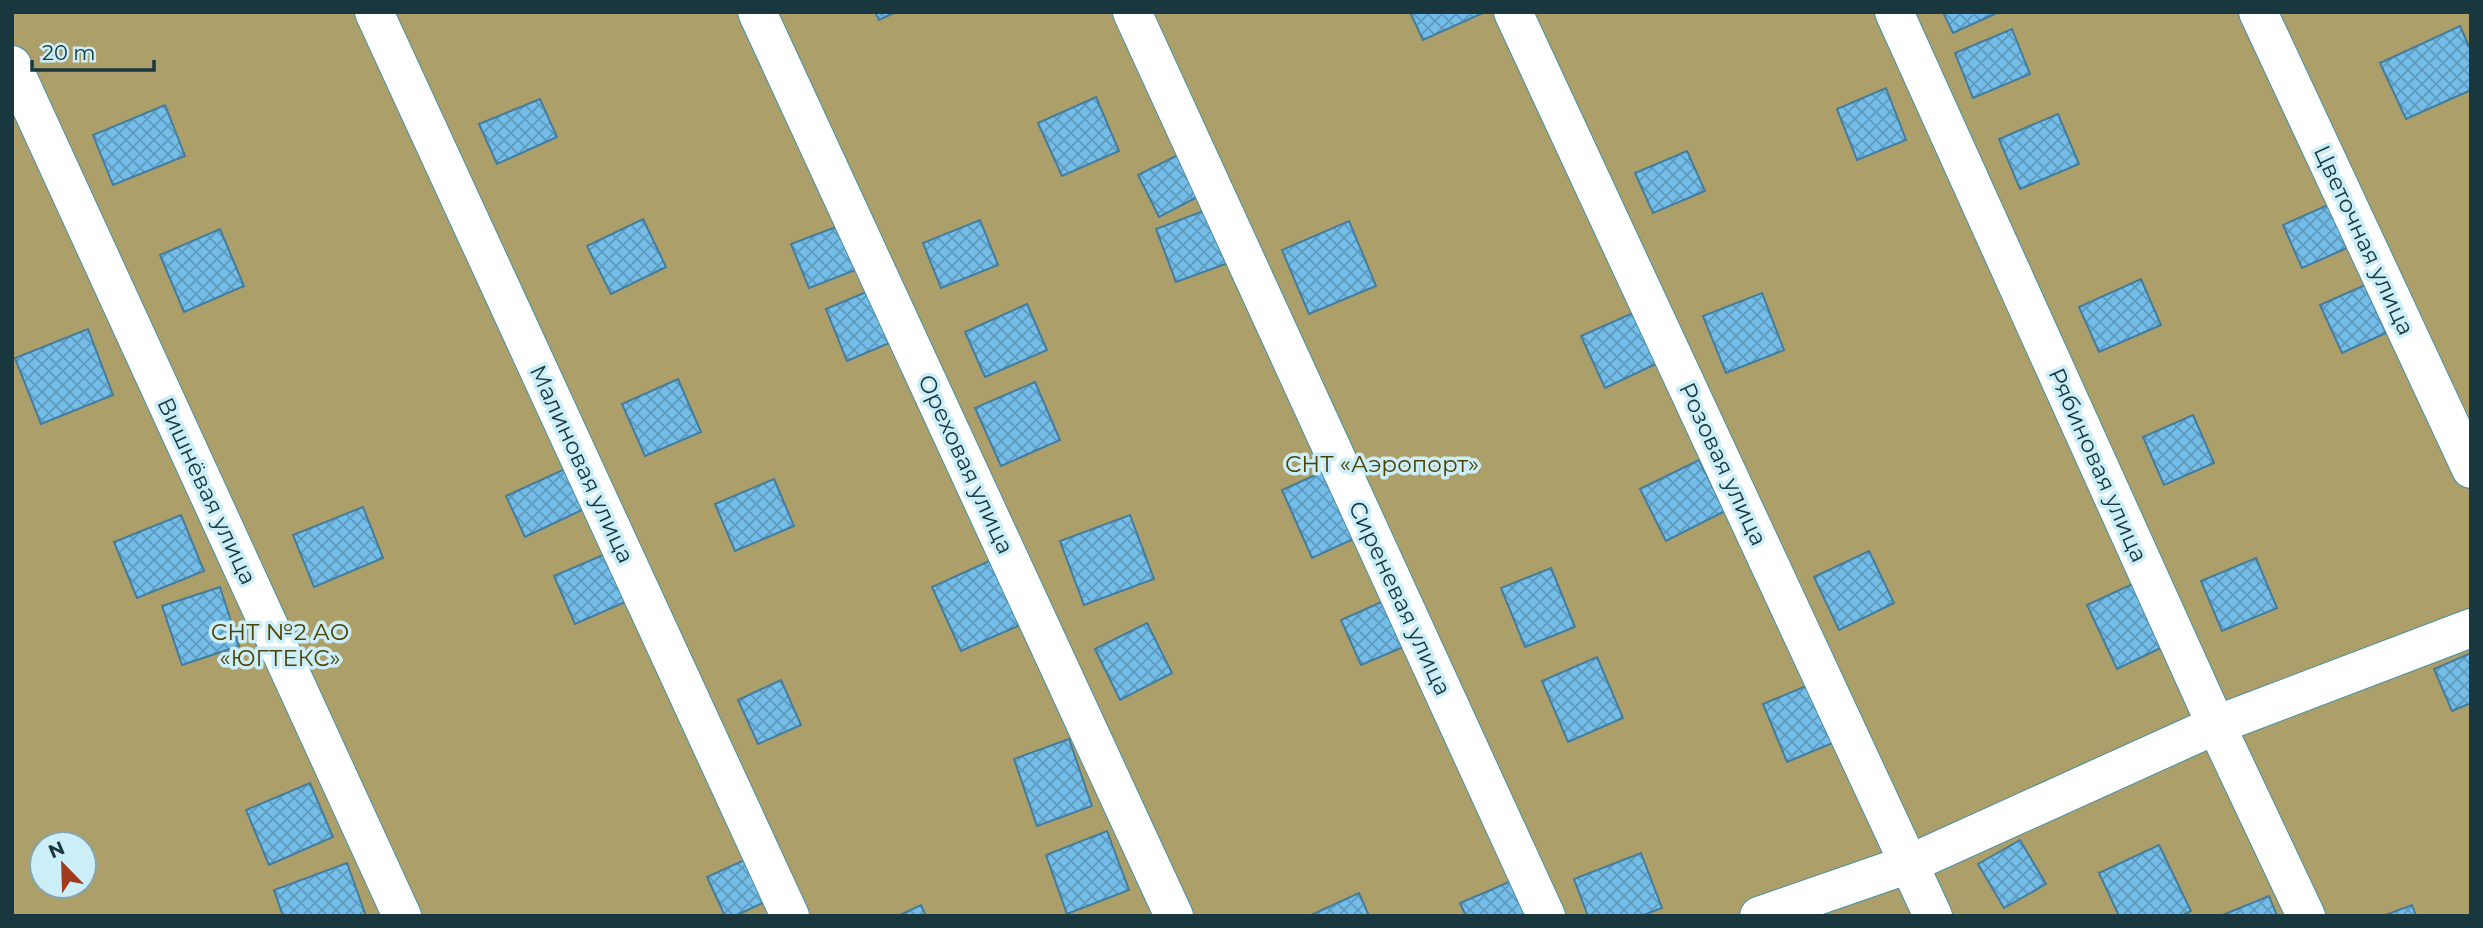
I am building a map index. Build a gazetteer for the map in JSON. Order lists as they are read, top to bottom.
{
  "streets": {
    "street": [
      "Цветочная улица",
      "Малиновая улица",
      "Ореховая улица",
      "Розовая улица",
      "Рябиновая улица",
      "Вишнёвая улица",
      "Сиреневая улица"
    ]
  },
  "parks": ["СНТ «Аэропорт»", "СНТ №2 АО «ЮГТЕКС»"],
  "scale_bar": "20 m",
  "north": "top left"
}
